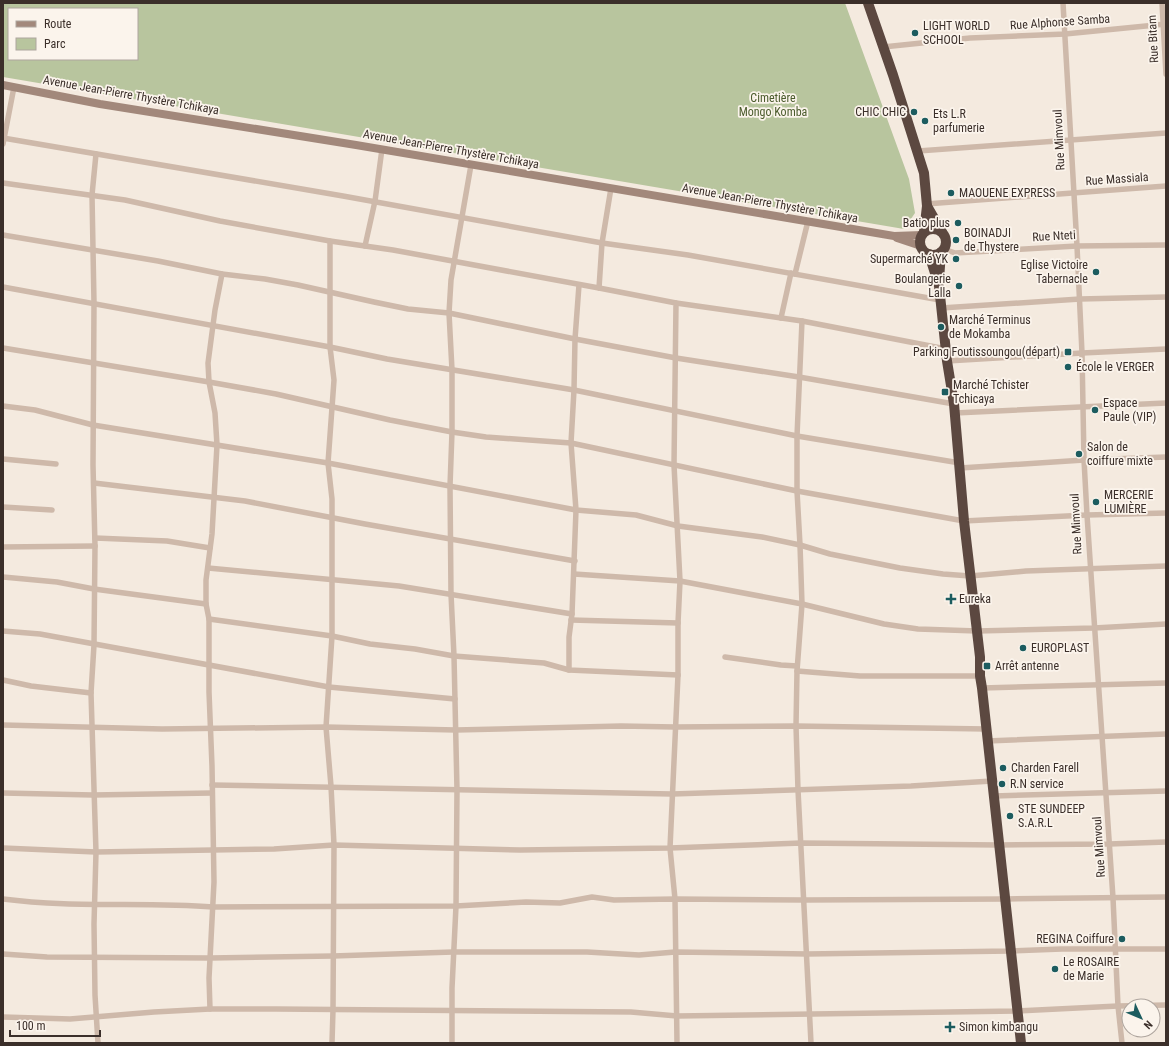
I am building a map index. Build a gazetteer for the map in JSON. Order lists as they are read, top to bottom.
{
  "streets": {
    "street": [
      "Rue Alphonse Samba",
      "Rue Bitam",
      "Avenue Jean-Pierre Thystère Tchikaya",
      "Rue Mimvoul",
      "Rue Massiala",
      "Rue Nteti"
    ]
  },
  "crossings": [
    ["Rue Alphonse Samba", "Rue Bitam"],
    ["Rue Alphonse Samba", "Rue Mimvoul"],
    ["Avenue Jean-Pierre Thystère Tchikaya", "Rue Nteti"],
    ["Rue Mimvoul", "Rue Massiala"],
    ["Rue Mimvoul", "Rue Nteti"]
  ],
  "parks": ["Cimetière Mongo Komba"],
  "places": {
    "other": [
      "LIGHT WORLD SCHOOL",
      "CHIC CHIC",
      "Ets L.R parfumerie",
      "MAOUENE EXPRESS",
      "Batio plus",
      "BOINADJI de Thystere",
      "Supermarché YK",
      "Eglise Victoire Tabernacle",
      "Boulangerie Lalla",
      "Marché Terminus de Mokamba",
      "École le VERGER",
      "Espace Paule (VIP)",
      "Salon de coiffure mixte",
      "MERCERIE LUMIÈRE",
      "EUROPLAST",
      "Charden Farell",
      "R.N service",
      "STE SUNDEEP S.A.R.L",
      "REGINA Coiffure",
      "Le ROSAIRE de Marie"
    ],
    "transit": ["Parking Foutissoungou(départ)", "Marché Tchister Tchicaya", "Arrêt antenne"],
    "health": ["Eureka", "Simon kimbangu"]
  },
  "legend": ["Route", "Parc"],
  "scale_bar": "100 m",
  "north": "bottom right"
}
